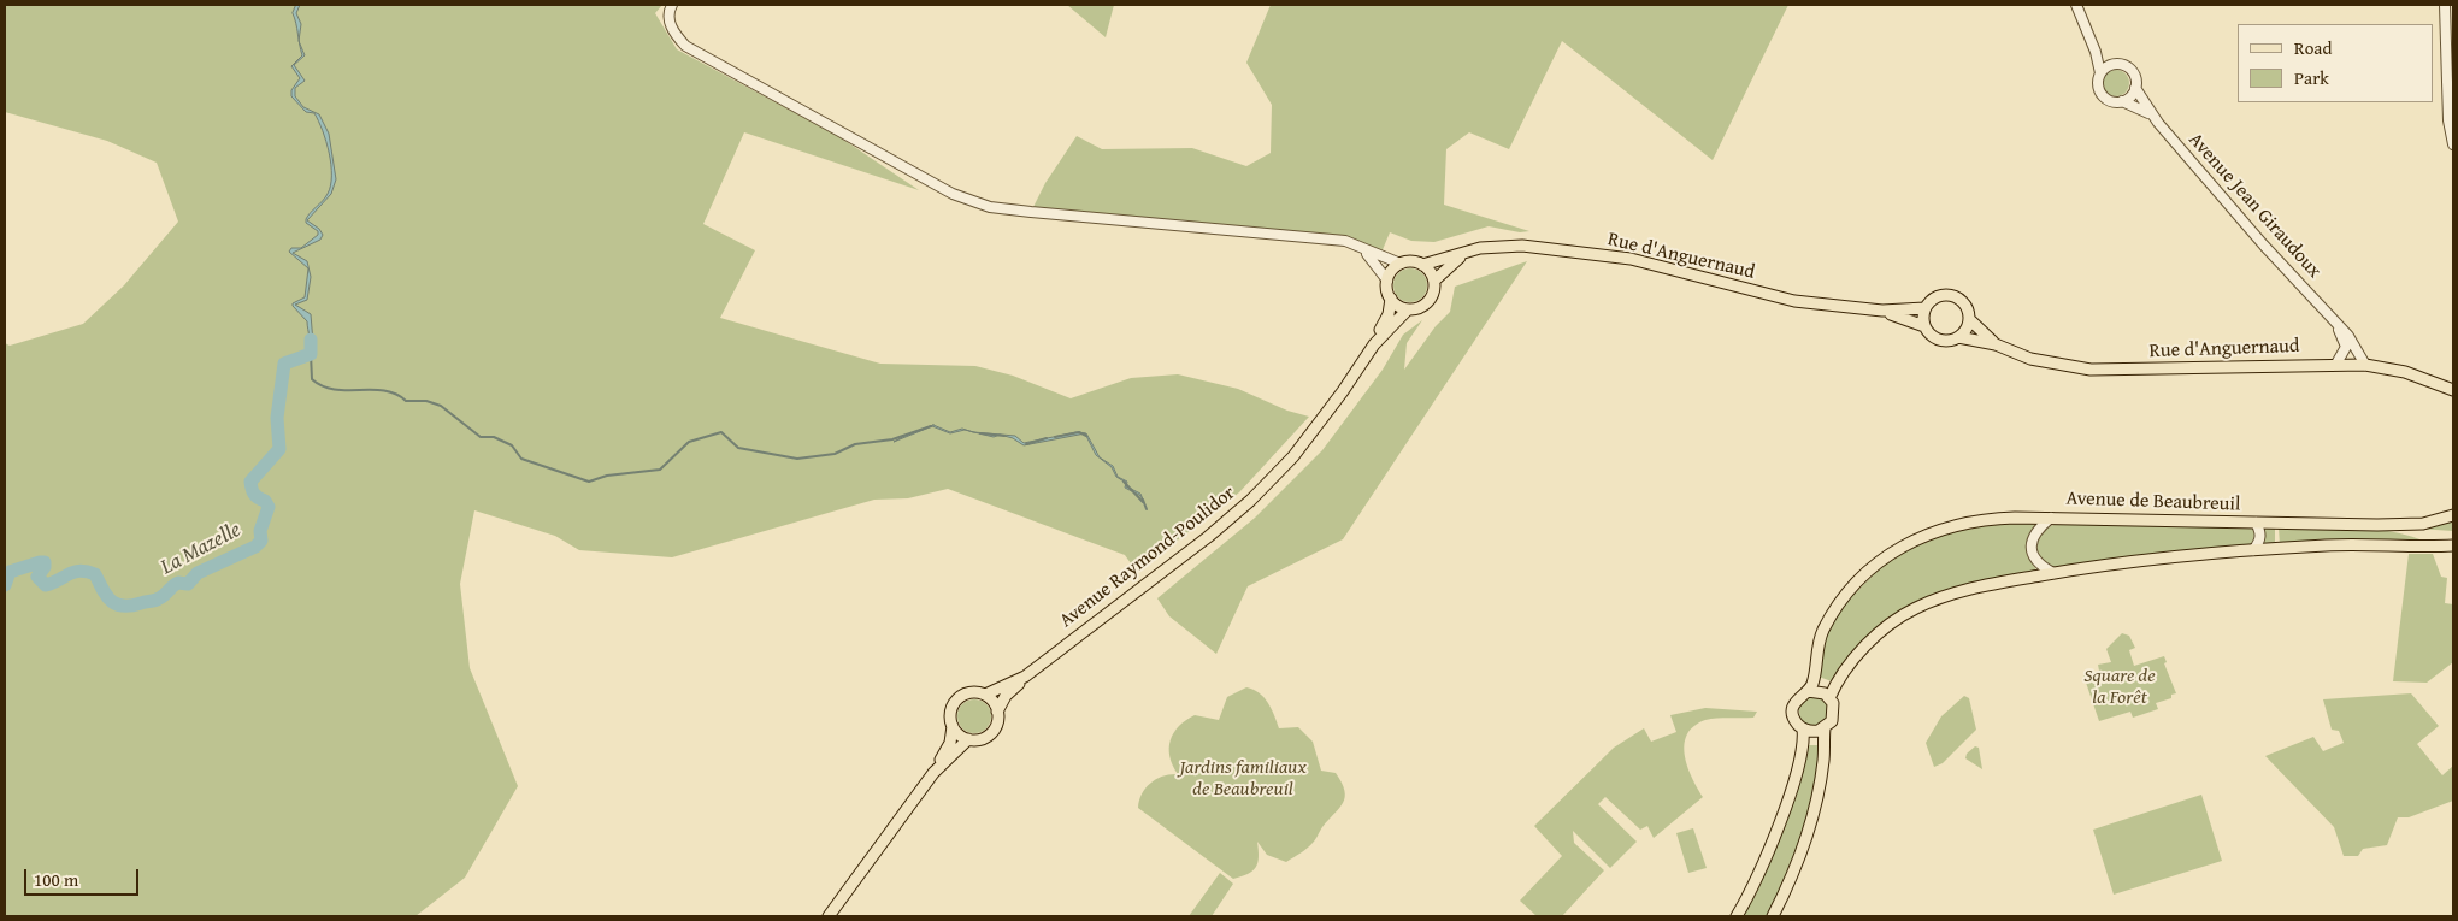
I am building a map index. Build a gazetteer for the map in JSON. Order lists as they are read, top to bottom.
{
  "streets": {
    "main road": ["Rue d'Anguernaud", "Avenue de Beaubreuil", "Avenue Raymond-Poulidor"],
    "street": ["Avenue Jean Giraudoux"]
  },
  "crossings": [
    ["Avenue Jean Giraudoux", "Rue d'Anguernaud"],
    ["Rue d'Anguernaud", "Avenue Raymond-Poulidor"]
  ],
  "water": ["La Mazelle"],
  "parks": ["Square de la Forêt", "Jardins familiaux de Beaubreuil"],
  "legend": ["Road", "Park"],
  "scale_bar": "100 m"
}
